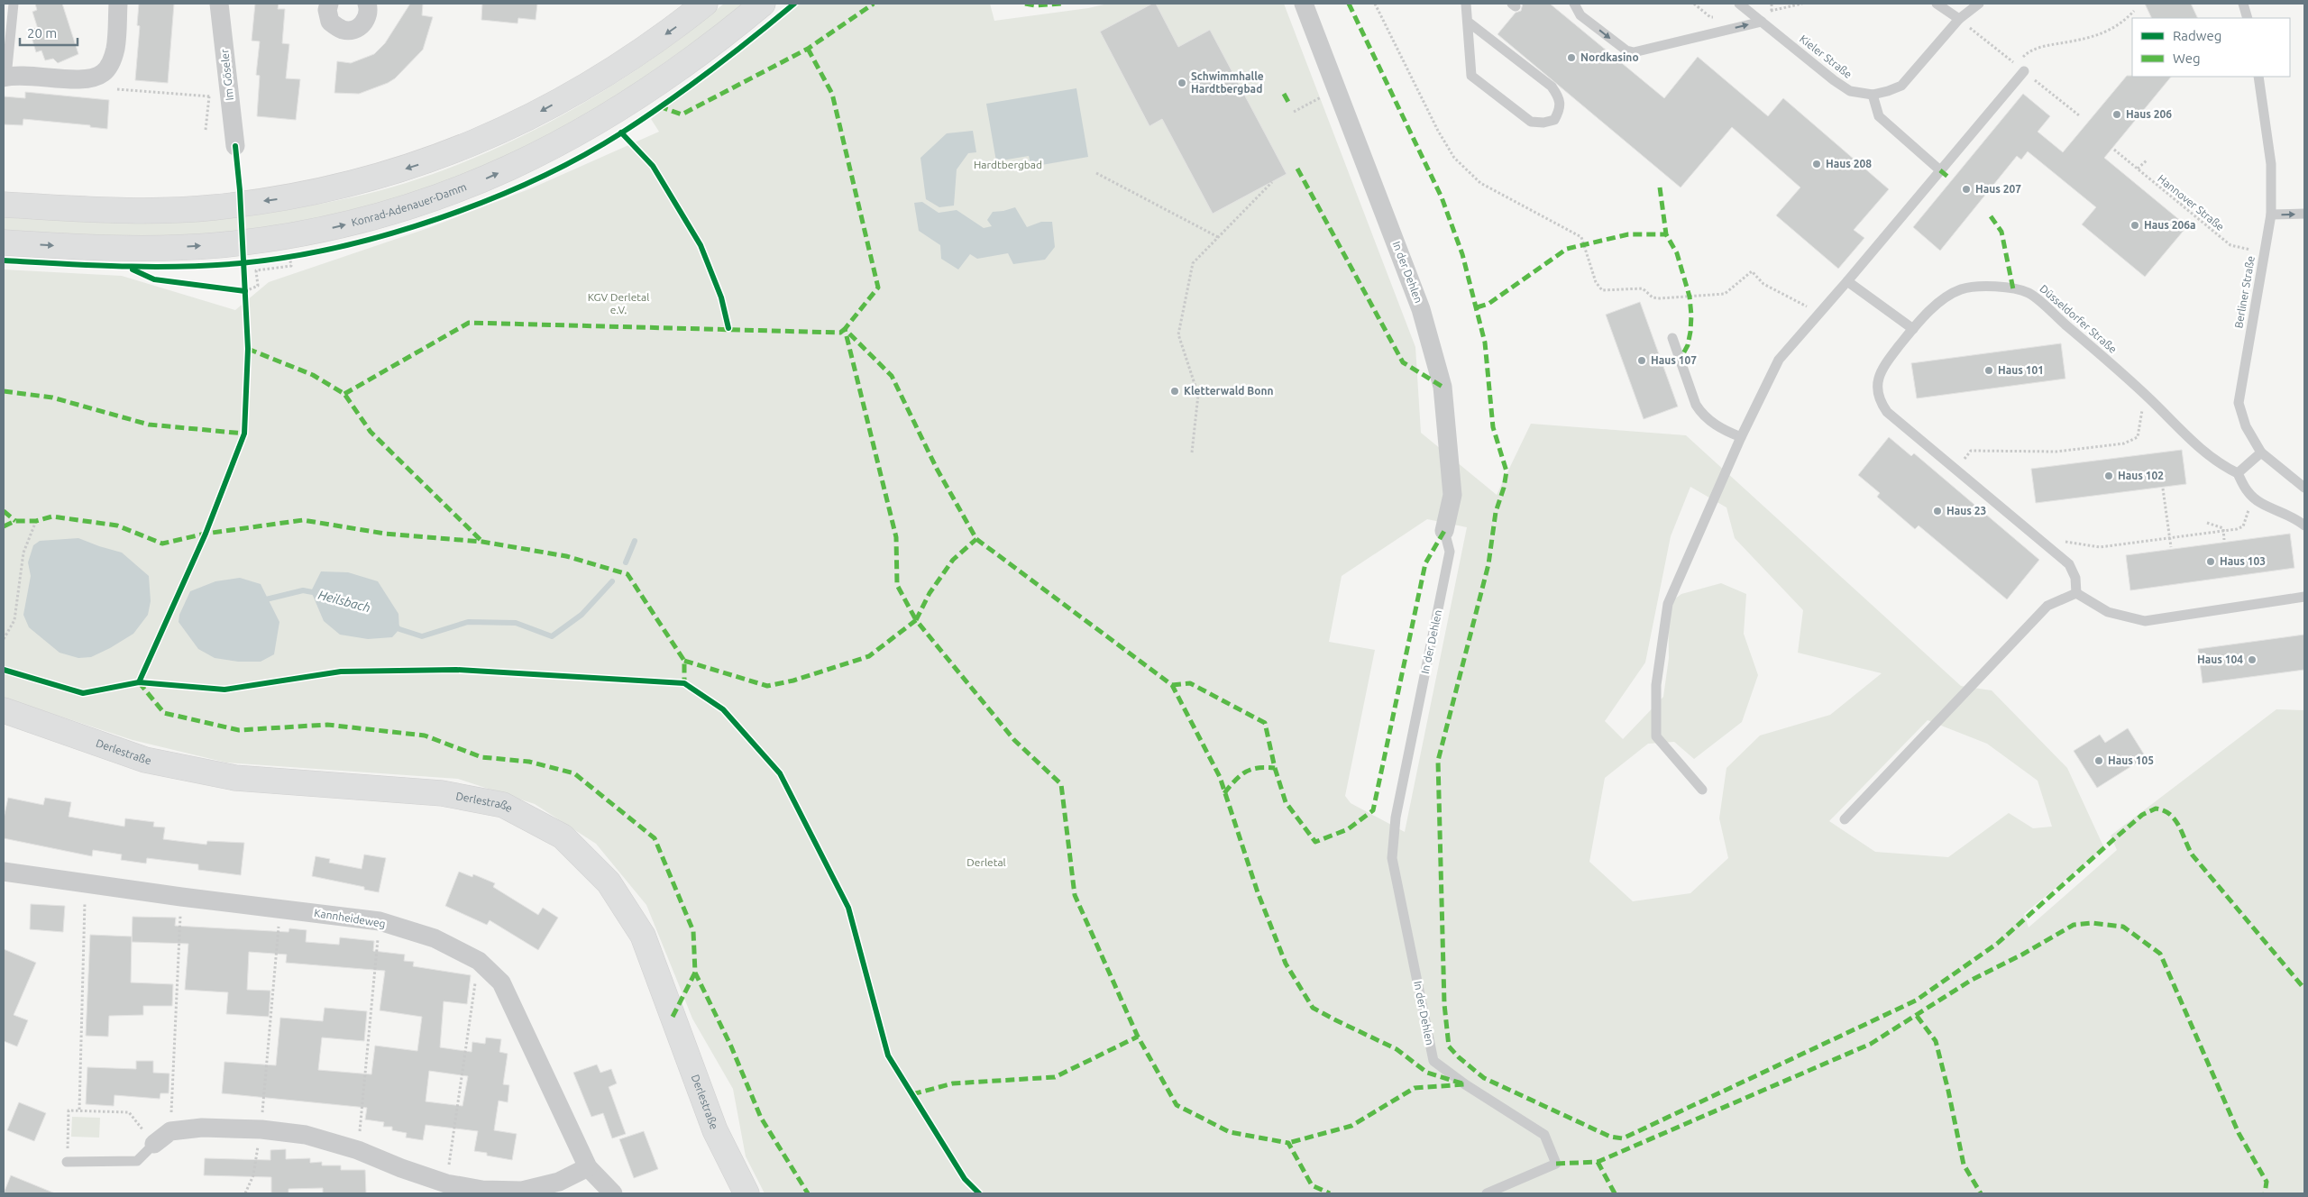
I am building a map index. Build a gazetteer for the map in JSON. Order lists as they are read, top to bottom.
{
  "streets": {
    "main road": ["Konrad-Adenauer-Damm", "Derlestraße"],
    "street": ["Im Göseler", "In der Dehlen", "Kannheideweg"],
    "lane": ["Kieler Straße", "Berliner Straße", "Düsseldorfer Straße"],
    "path": ["Hannover Straße"]
  },
  "crossings": [
    ["Hannover Straße", "Berliner Straße"]
  ],
  "water": ["Heilsbach"],
  "parks": ["Hardtbergbad", "KGV Derletal e.V.", "Derletal"],
  "places": [
    "Nordkasino",
    "Schwimmhalle Hardtbergbad",
    "Haus 206",
    "Haus 208",
    "Haus 207",
    "Haus 206a",
    "Haus 107",
    "Haus 101",
    "Kletterwald Bonn",
    "Haus 102",
    "Haus 23",
    "Haus 103",
    "Haus 104",
    "Haus 105"
  ],
  "legend": ["Radweg", "Weg"],
  "scale_bar": "20 m"
}
